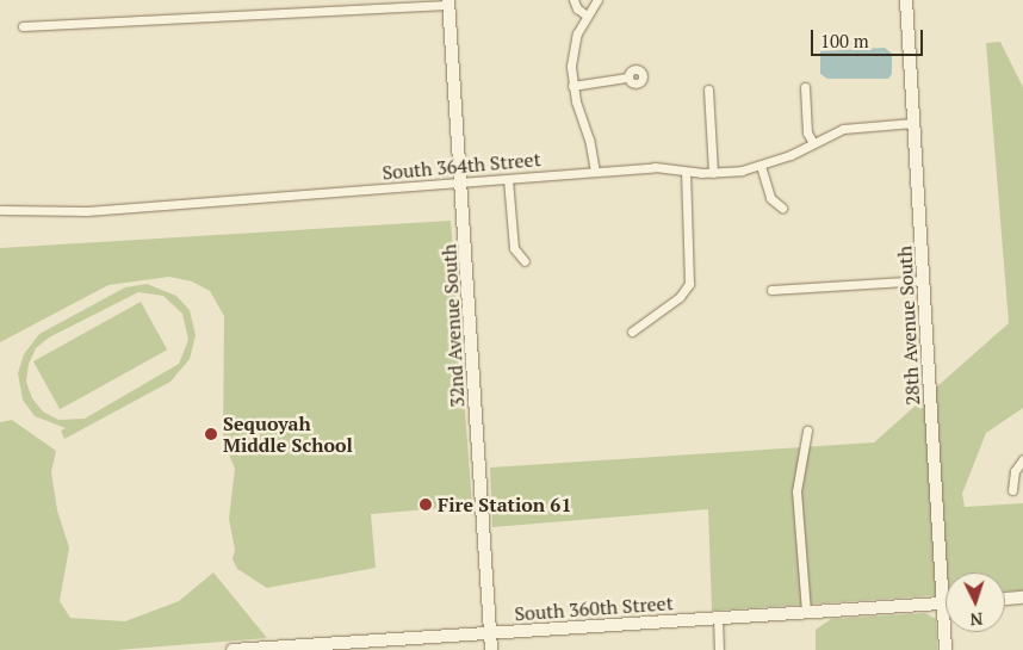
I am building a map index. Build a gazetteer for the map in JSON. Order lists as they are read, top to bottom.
{
  "streets": {
    "street": [
      "South 364th Street",
      "32nd Avenue South",
      "28th Avenue South",
      "South 360th Street"
    ]
  },
  "crossings": [
    ["South 364th Street", "32nd Avenue South"],
    ["South 364th Street", "28th Avenue South"],
    ["32nd Avenue South", "South 360th Street"],
    ["28th Avenue South", "South 360th Street"]
  ],
  "places": ["Sequoyah Middle School", "Fire Station 61"],
  "scale_bar": "100 m",
  "north": "bottom"
}
